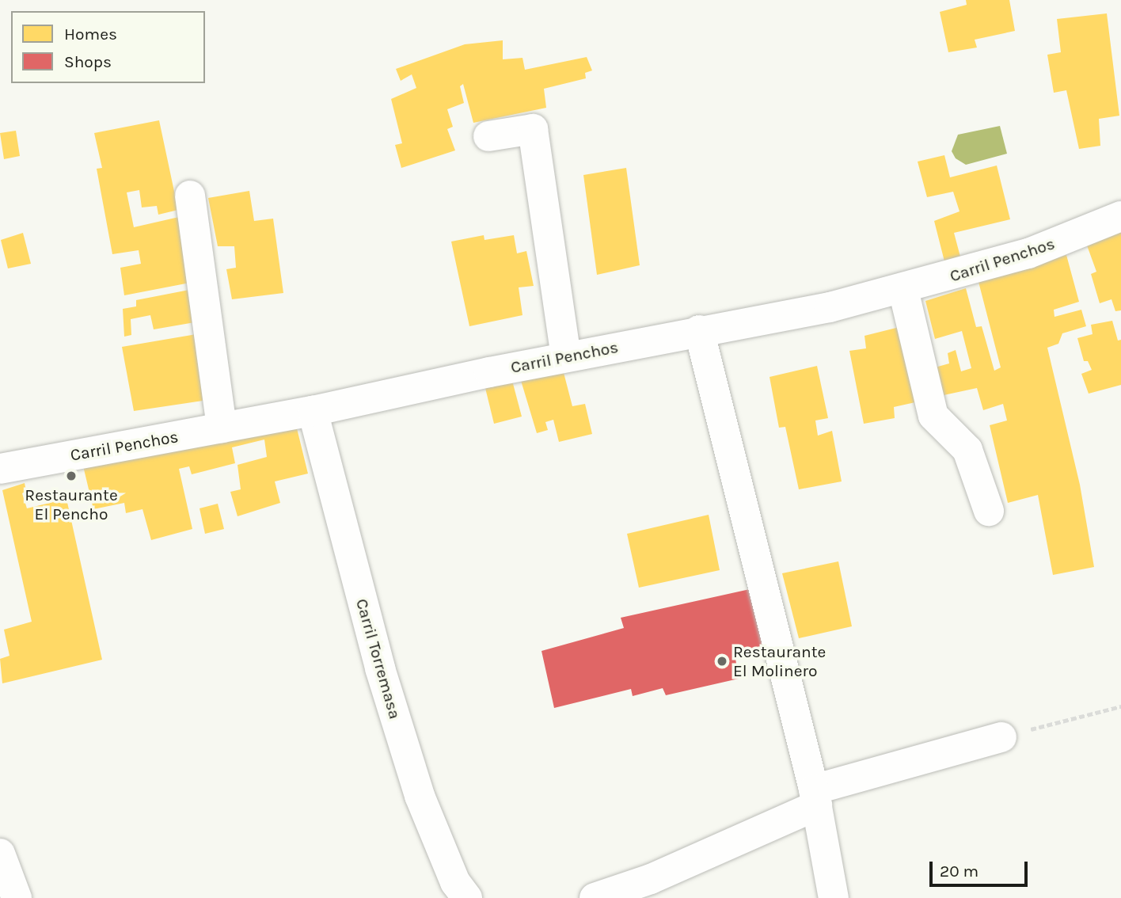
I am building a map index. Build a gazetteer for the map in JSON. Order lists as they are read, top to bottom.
{
  "streets": {
    "street": ["Carril Penchos", "Carril Torremasa"]
  },
  "crossings": [
    ["Carril Penchos", "Carril Torremasa"]
  ],
  "places": ["Restaurante El Pencho", "Restaurante El Molinero"],
  "legend": ["Homes", "Shops"],
  "scale_bar": "20 m"
}
